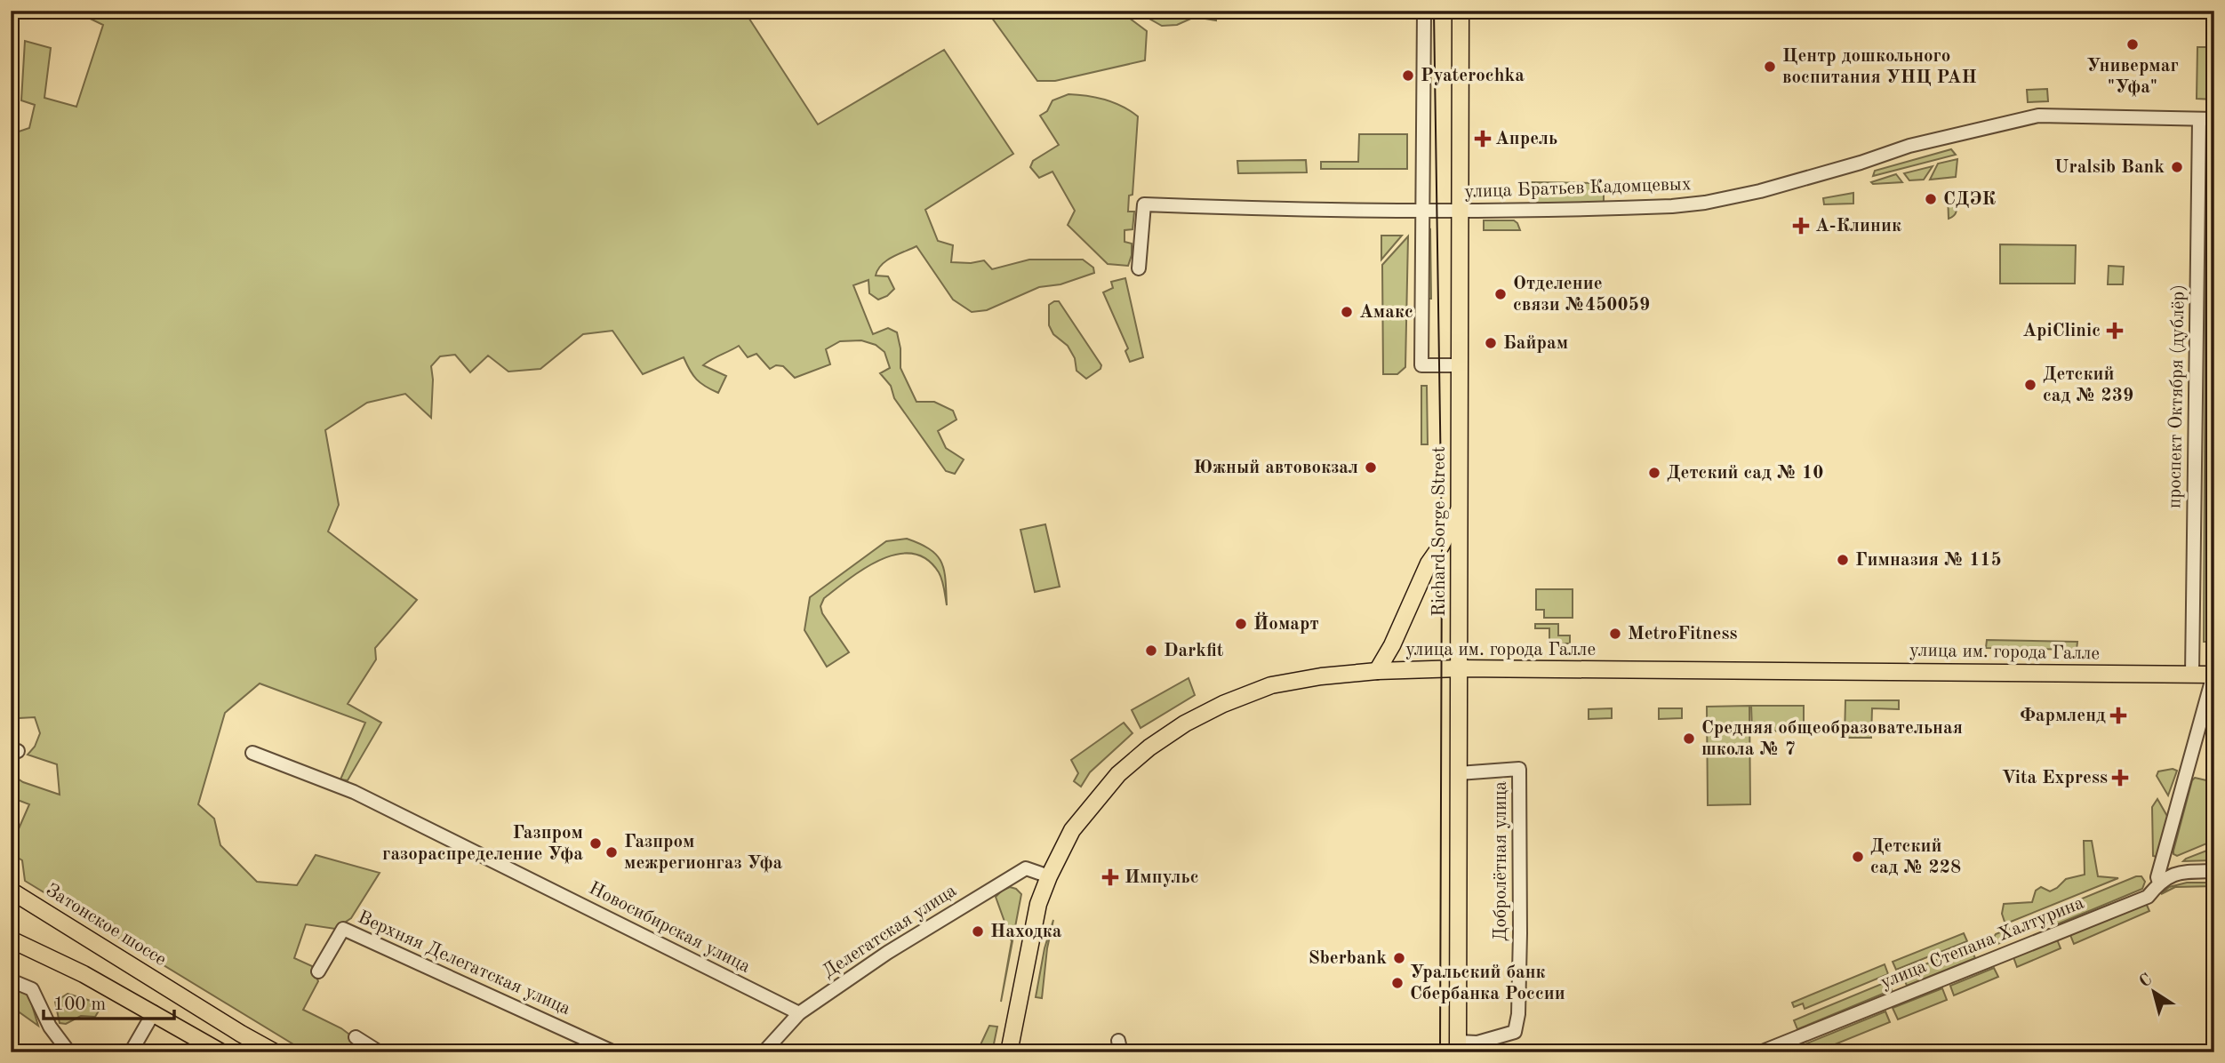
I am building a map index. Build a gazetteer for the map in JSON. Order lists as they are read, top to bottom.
{
  "streets": {
    "main road": ["Richard Sorge Street", "улица им. города Галле", "Затонское шоссе"],
    "street": [
      "улица Братьев Кадомцевых",
      "проспект Октября (дублёр)",
      "Добролётная улица",
      "Новосибирская улица",
      "Делегатская улица",
      "улица Степана Халтурина",
      "Верхняя Делегатская улица"
    ]
  },
  "crossings": [
    ["улица Братьев Кадомцевых", "проспект Октября (дублёр)"],
    ["улица Братьев Кадомцевых", "Richard Sorge Street"],
    ["проспект Октября (дублёр)", "улица им. города Галле"],
    ["Richard Sorge Street", "улица им. города Галле"],
    ["Richard Sorge Street", "Добролётная улица"],
    ["улица им. города Галле", "Делегатская улица"],
    ["Новосибирская улица", "Делегатская улица"]
  ],
  "places": {
    "other": [
      "Универмаг \"Уфа\"",
      "Центр дошкольного воспитания УНЦ РАН",
      "Pyaterochka",
      "Uralsib Bank",
      "СДЭК",
      "Отделение связи №450059",
      "Амакс",
      "Байрам",
      "Детский сад № 239",
      "Южный автовокзал",
      "Детский сад № 10",
      "Гимназия № 115",
      "Йомарт",
      "MetroFitness",
      "Darkfit",
      "Средняя общеобразовательная школа № 7",
      "Газпром газораспределение Уфа",
      "Газпром межрегионгаз Уфа",
      "Детский сад № 228",
      "Находка",
      "Sberbank",
      "Уральский банк Сбербанка России"
    ],
    "health": [
      "Апрель",
      "А-Клиник",
      "ApiClinic",
      "Фармленд",
      "Vita Express",
      "Импульс"
    ]
  },
  "scale_bar": "100 m",
  "north": "top left"
}
